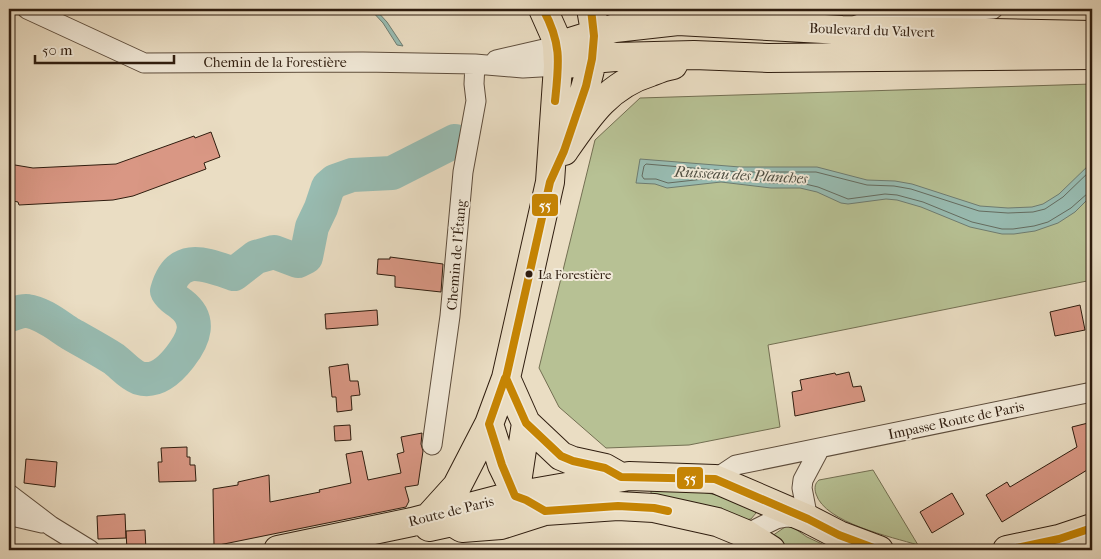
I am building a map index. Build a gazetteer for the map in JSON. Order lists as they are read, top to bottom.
{
  "streets": {
    "main road": ["Boulevard du Valvert", "Chemin de la Forestière", "Route de Paris"],
    "street": ["Chemin de l'Étang", "Impasse Route de Paris"]
  },
  "crossings": [
    ["Boulevard du Valvert", "Chemin de la Forestière"],
    ["Chemin de la Forestière", "Chemin de l'Étang"]
  ],
  "water": ["Ruisseau des Planches"],
  "places": ["La Forestière"],
  "lines": ["transit line 55"],
  "scale_bar": "50 m"
}
